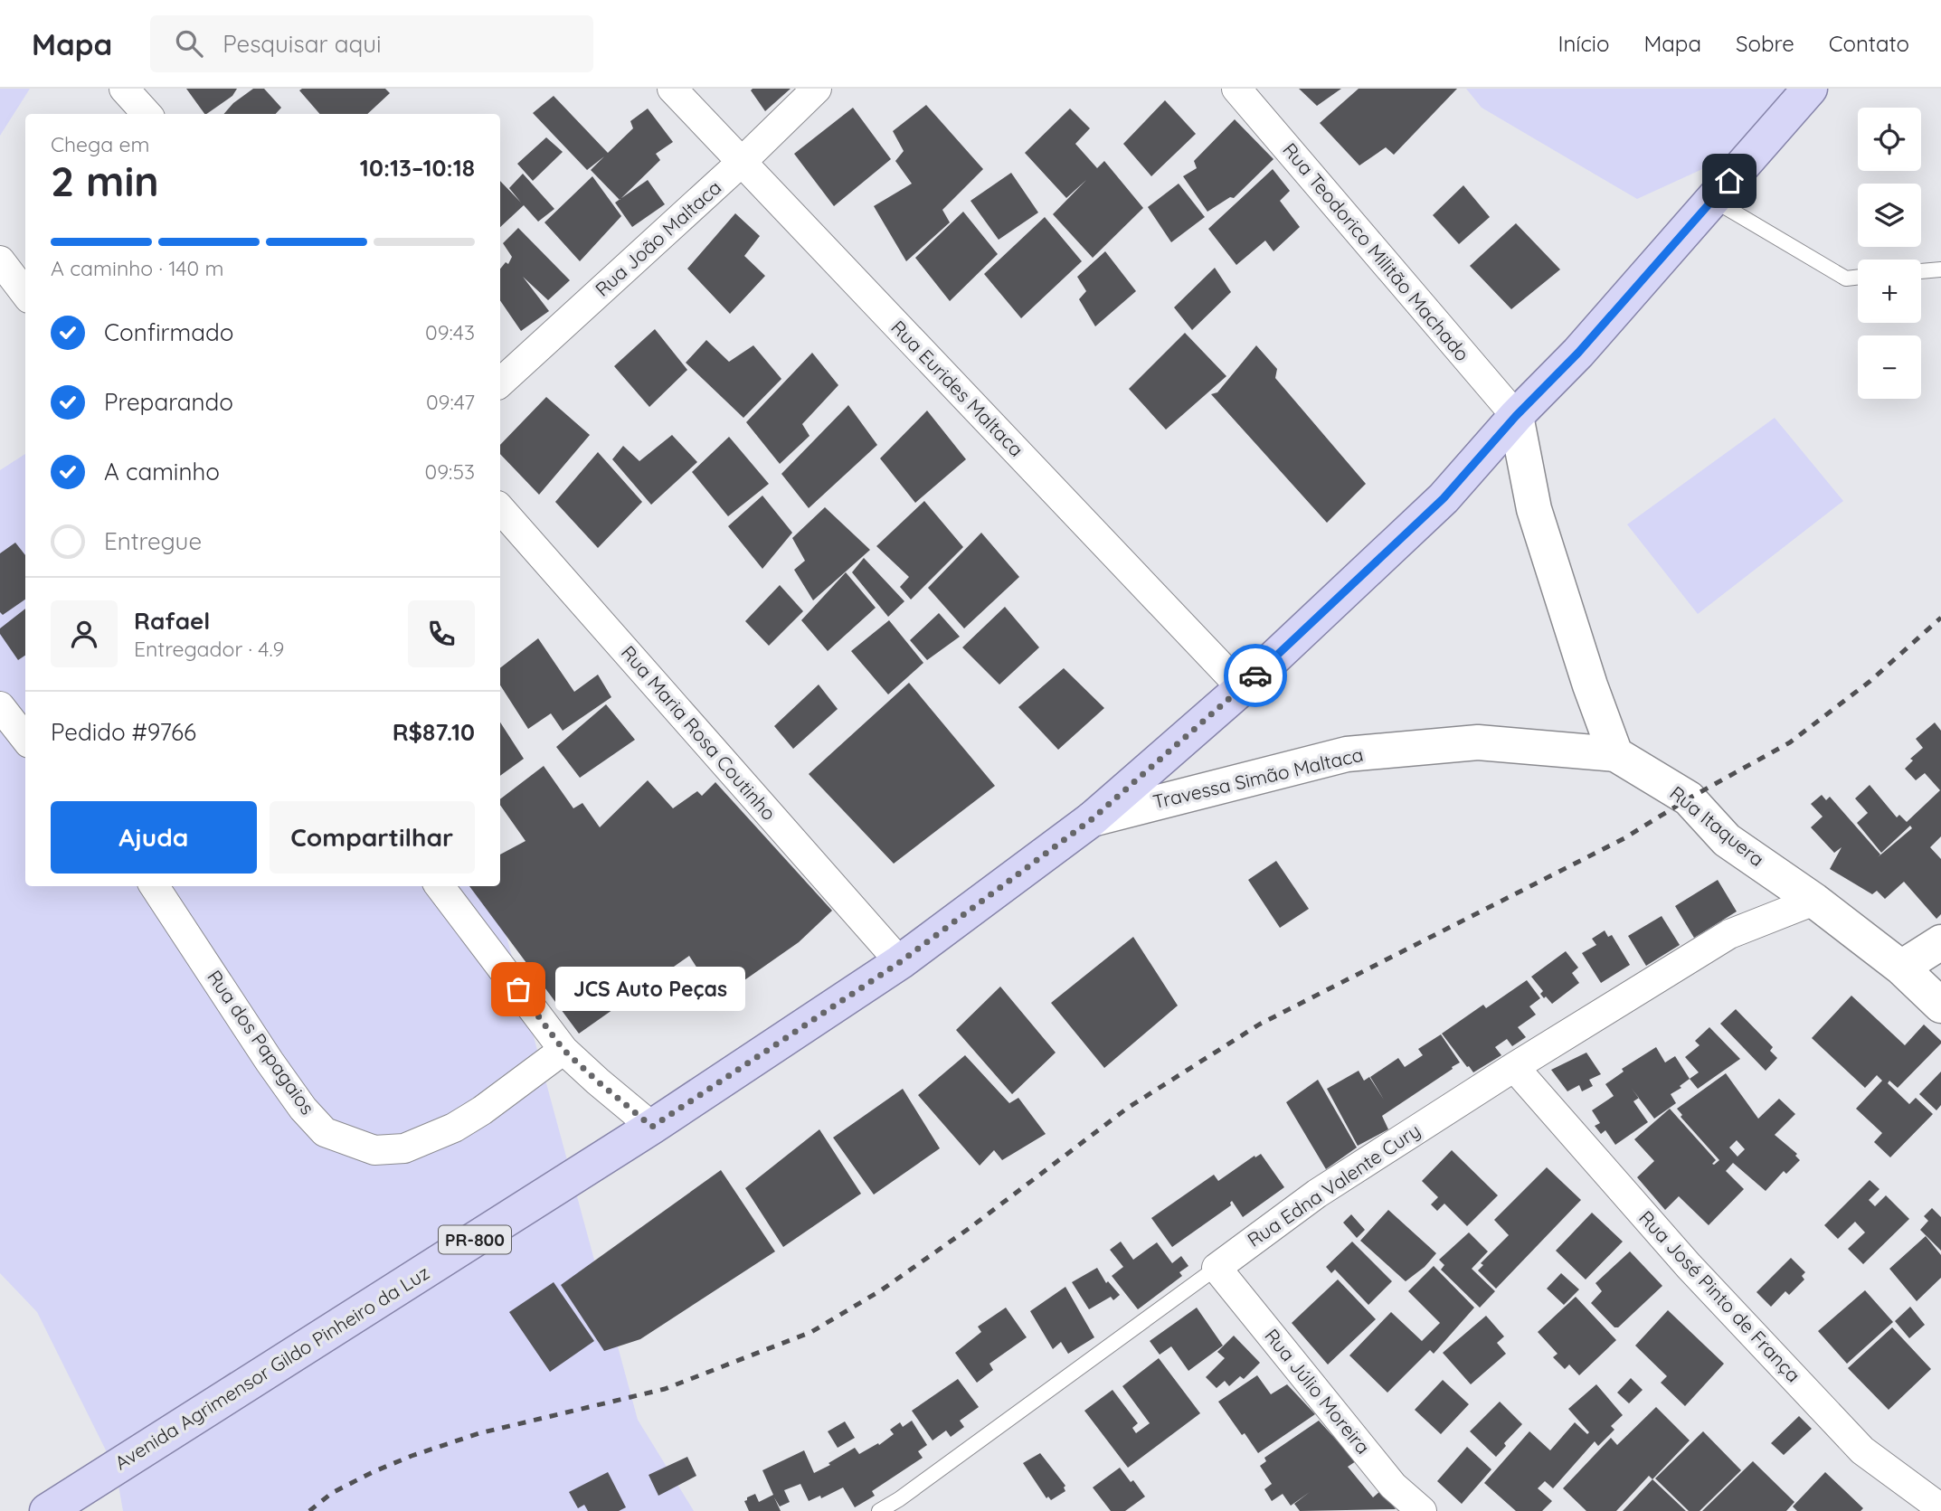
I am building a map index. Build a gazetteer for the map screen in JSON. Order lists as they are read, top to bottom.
{
  "streets": {
    "main road": [
      "Travessa Simão Maltaca",
      "Rua Itaquera",
      "PR-800",
      "Avenida Agrimensor Gildo Pinheiro da Luz"
    ],
    "street": [
      "Rua João Maltaca",
      "Rua Teodorico Militão Machado",
      "Rua Eurides Maltaca",
      "Rua Maria Rosa Coutinho",
      "Rua dos Papagaios",
      "Rua Edna Valente Cury",
      "Rua José Pinto de França",
      "Rua Júlio Moreira"
    ]
  },
  "crossings": [
    ["Rua João Maltaca", "Rua Eurides Maltaca"],
    ["Rua Teodorico Militão Machado", "Avenida Agrimensor Gildo Pinheiro da Luz"],
    ["Rua Eurides Maltaca", "Avenida Agrimensor Gildo Pinheiro da Luz"],
    ["Rua Maria Rosa Coutinho", "Avenida Agrimensor Gildo Pinheiro da Luz"],
    ["Travessa Simão Maltaca", "Rua Itaquera"],
    ["Travessa Simão Maltaca", "Avenida Agrimensor Gildo Pinheiro da Luz"],
    ["Rua Itaquera", "Rua Edna Valente Cury"],
    ["Rua Edna Valente Cury", "Rua José Pinto de França"],
    ["Rua Edna Valente Cury", "Rua Júlio Moreira"]
  ],
  "places": ["JCS Auto Peças"],
  "page": {
    "header": "Mapa",
    "search": "Pesquisar aqui",
    "nav": [
      "Início",
      "Mapa",
      "Sobre",
      "Contato"
    ],
    "map_buttons": ["+", "−"],
    "heading": ["2 min", "Chega em", "10:13–10:18"],
    "panel": [
      "Rafael",
      "Entregador · 4.9",
      "Pedido #9766",
      "R$87.10"
    ],
    "bar": "A caminho · 140 m",
    "list": [
      ["Confirmado", "09:43"],
      ["Preparando", "09:47"],
      ["A caminho", "09:53"],
      "Entregue"
    ],
    "buttons": ["Ajuda", "Compartilhar"],
    "bubble": "JCS Auto Peças"
  }
}
